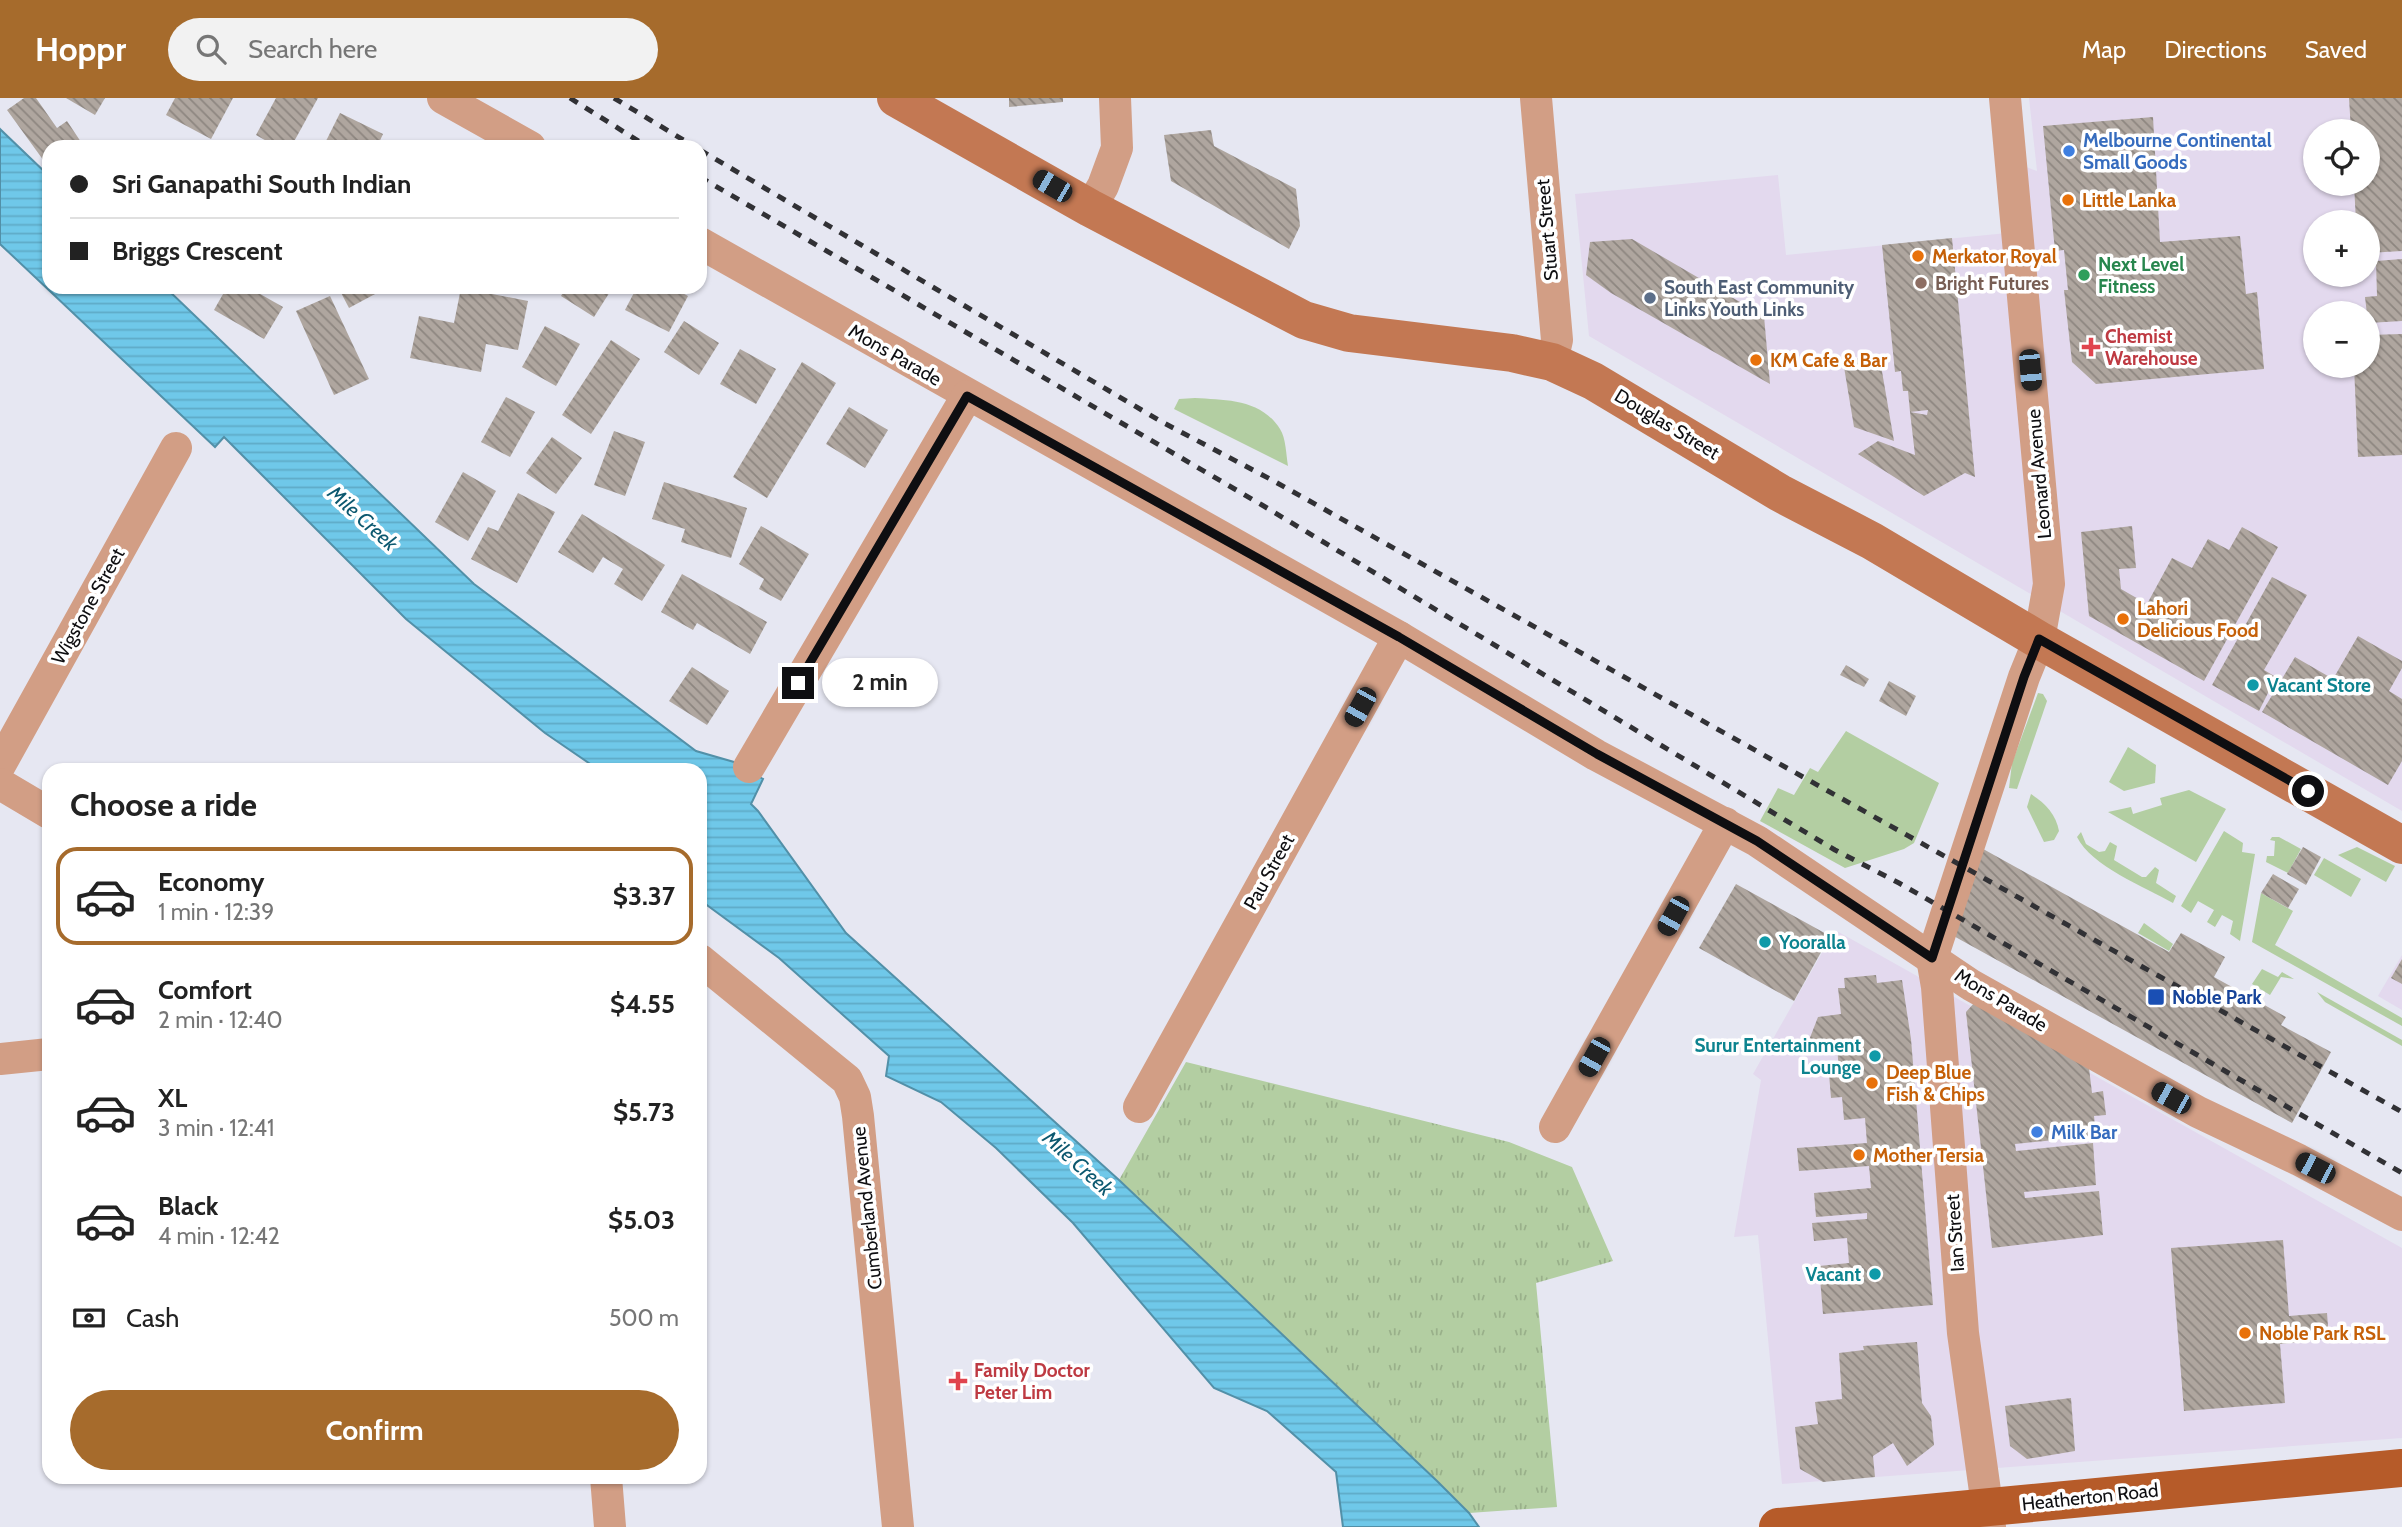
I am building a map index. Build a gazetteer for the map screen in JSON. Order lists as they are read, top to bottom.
{
  "streets": {
    "main road": ["Douglas Street", "Heatherton Road"],
    "street": [
      "Stuart Street",
      "Mons Parade",
      "Leonard Avenue",
      "Wigstone Street",
      "Pau Street",
      "Cumberland Avenue",
      "Ian Street"
    ]
  },
  "crossings": [
    ["Stuart Street", "Douglas Street"],
    ["Mons Parade", "Leonard Avenue"],
    ["Mons Parade", "Pau Street"],
    ["Mons Parade", "Ian Street"],
    ["Douglas Street", "Leonard Avenue"],
    ["Leonard Avenue", "Ian Street"],
    ["Ian Street", "Heatherton Road"]
  ],
  "water": ["Mile Creek"],
  "places": {
    "other": [
      "Melbourne Continental Small Goods",
      "Little Lanka",
      "Merkator Royal",
      "Next Level Fitness",
      "Bright Futures",
      "South East Community Links Youth Links",
      "KM Cafe & Bar",
      "Lahori Delicious Food",
      "Vacant Store",
      "Yooralla",
      "Surur Entertainment Lounge",
      "Deep Blue Fish & Chips",
      "Milk Bar",
      "Mother Tersia",
      "Vacant",
      "Noble Park RSL"
    ],
    "health": ["Chemist Warehouse", "Family Doctor Peter Lim"],
    "transit": ["Noble Park"]
  },
  "page": {
    "header": "Hoppr",
    "search": "Search here",
    "nav": ["Map", "Directions", "Saved"],
    "map_buttons": ["+", "−"],
    "banner": ["Sri Ganapathi South Indian", "Briggs Crescent"],
    "bubble": "2 min",
    "heading": "Choose a ride",
    "list": [
      {
        "name": "Economy",
        "note": "1 min · 12:39",
        "value": "$3.37"
      },
      {
        "name": "Comfort",
        "note": "2 min · 12:40",
        "value": "$4.55"
      },
      {
        "name": "XL",
        "note": "3 min · 12:41",
        "value": "$5.73"
      },
      {
        "name": "Black",
        "note": "4 min · 12:42",
        "value": "$5.03"
      }
    ],
    "pay": ["Cash", "500 m"],
    "buttons": "Confirm"
  }
}
